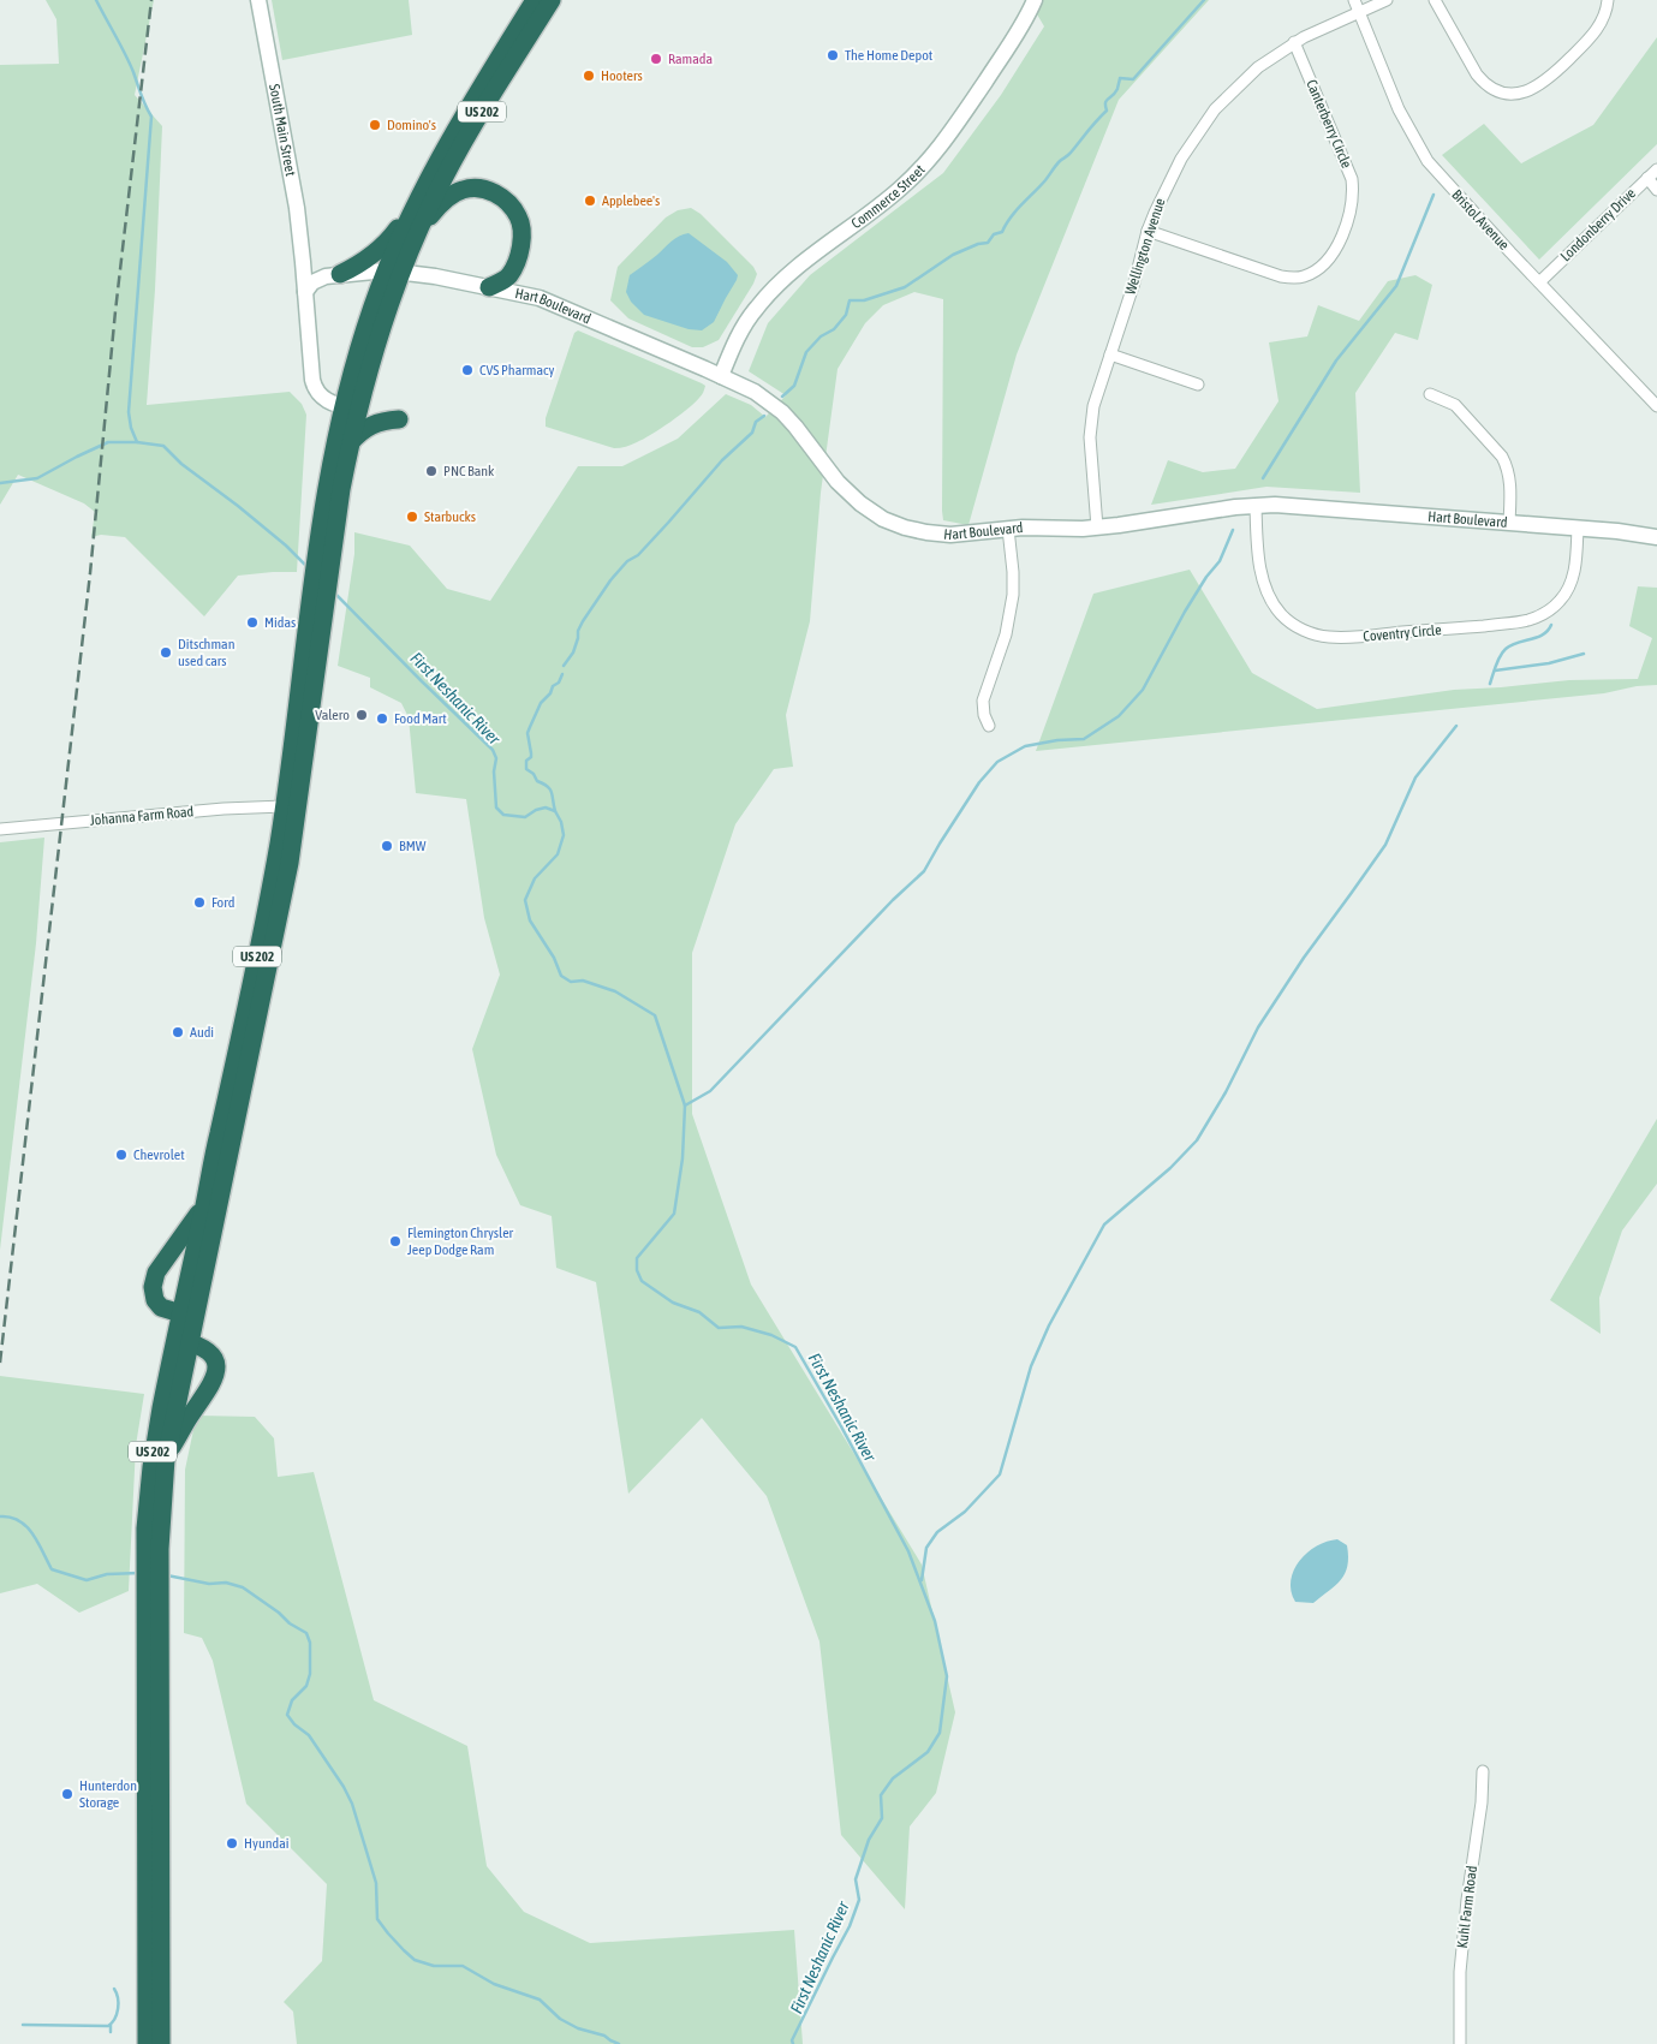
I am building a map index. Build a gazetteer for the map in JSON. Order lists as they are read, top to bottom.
{
  "streets": {
    "highway": ["US 202"],
    "street": [
      "Canterberry Circle",
      "South Main Street",
      "Commerce Street",
      "Bristol Avenue",
      "Londonberry Drive",
      "Wellington Avenue",
      "Hart Boulevard",
      "Coventry Circle",
      "Johanna Farm Road",
      "Kuhl Farm Road"
    ]
  },
  "crossings": [
    ["US 202", "South Main Street"],
    ["US 202", "Hart Boulevard"],
    ["US 202", "Johanna Farm Road"],
    ["Canterberry Circle", "Wellington Avenue"],
    ["Commerce Street", "Hart Boulevard"],
    ["Bristol Avenue", "Londonberry Drive"],
    ["Bristol Avenue", "Wellington Avenue"],
    ["Wellington Avenue", "Hart Boulevard"],
    ["Hart Boulevard", "Coventry Circle"]
  ],
  "water": ["First Neshanic River"],
  "places": [
    "The Home Depot",
    "Ramada",
    "Hooters",
    "Domino's",
    "Applebee's",
    "CVS Pharmacy",
    "PNC Bank",
    "Starbucks",
    "Midas",
    "Ditschman used cars",
    "Valero",
    "Food Mart",
    "BMW",
    "Ford",
    "Audi",
    "Chevrolet",
    "Flemington Chrysler Jeep Dodge Ram",
    "Hunterdon Storage",
    "Hyundai"
  ]
}
